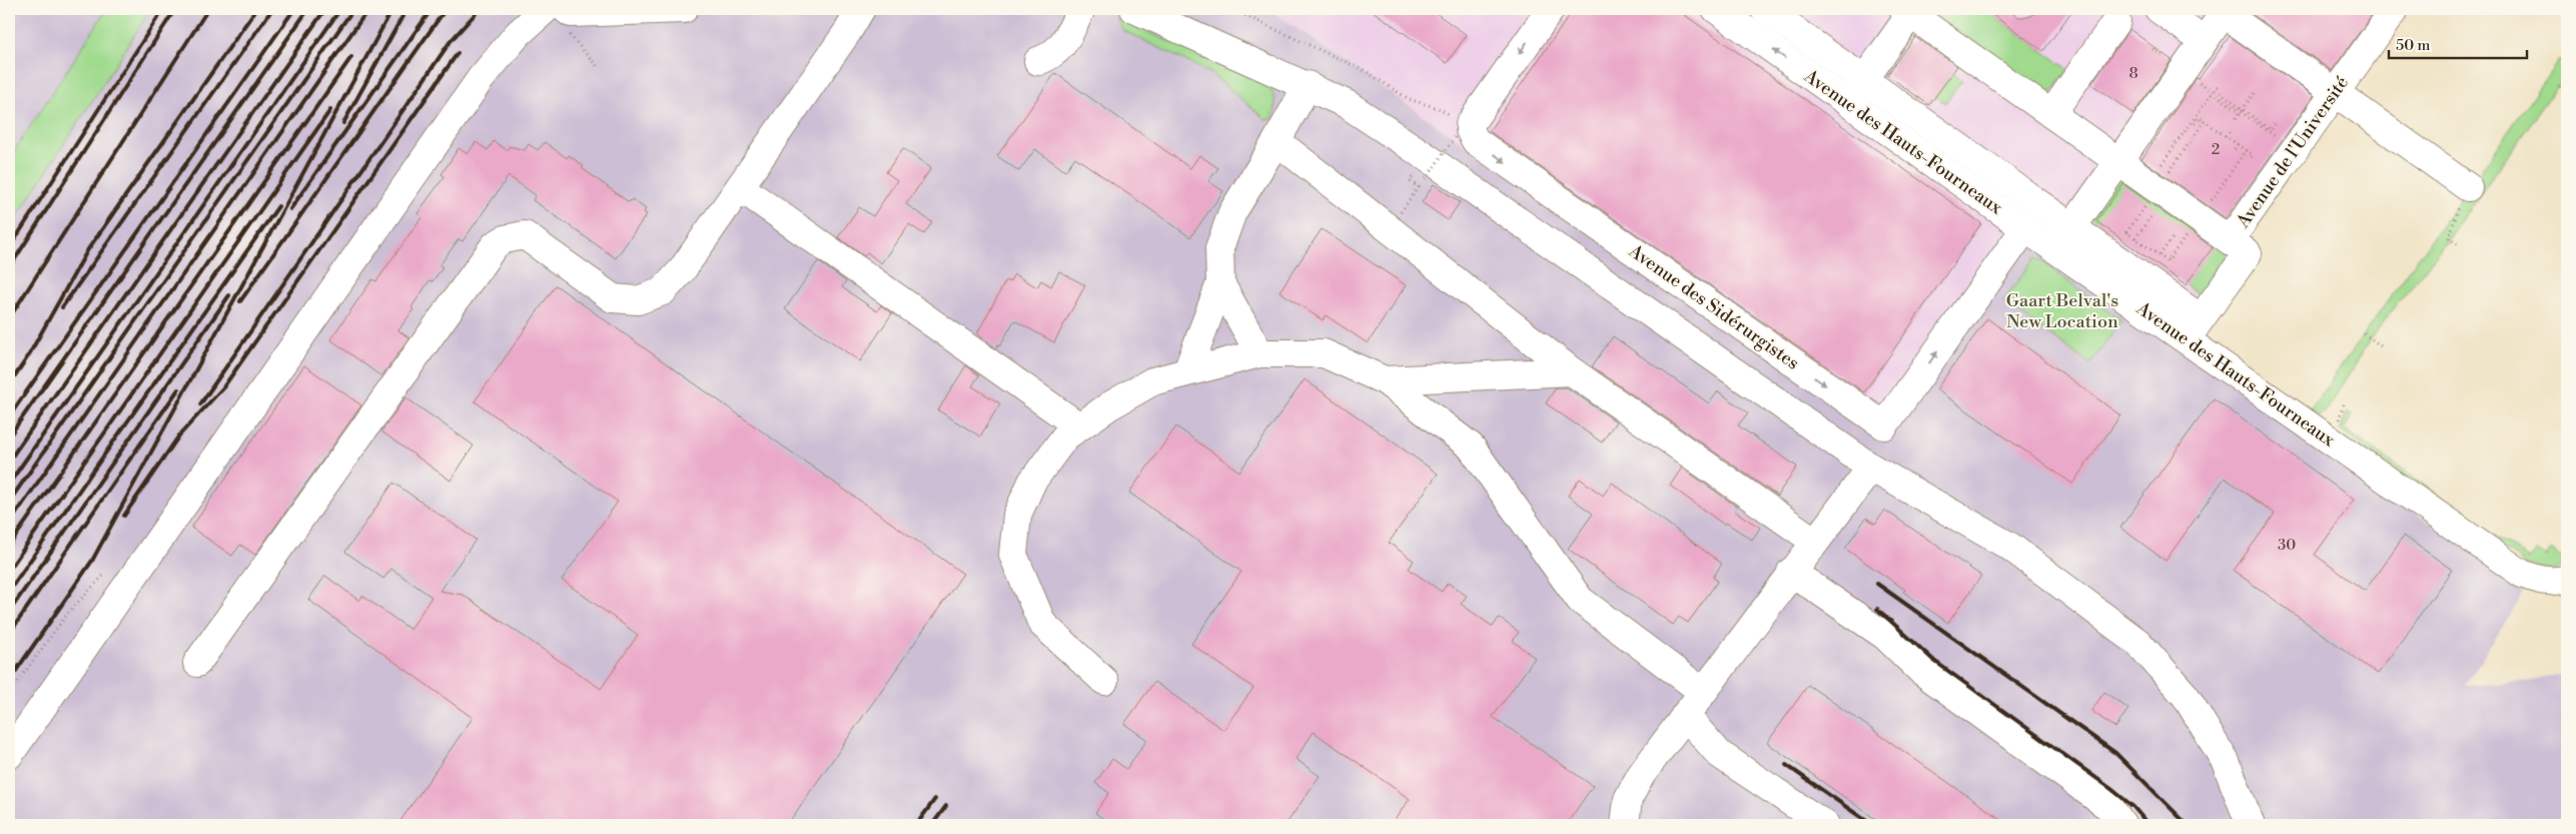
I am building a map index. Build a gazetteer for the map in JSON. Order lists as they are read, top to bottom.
{
  "streets": {
    "street": ["Avenue des Hauts-Fourneaux", "Avenue de l'Université", "Avenue des Sidérurgistes"]
  },
  "crossings": [
    ["Avenue des Hauts-Fourneaux", "Avenue de l'Université"],
    ["Avenue des Hauts-Fourneaux", "Avenue des Sidérurgistes"]
  ],
  "parks": ["Gaart Belval's New Location"],
  "house_numbers": ["8", "2", "30"],
  "scale_bar": "50 m"
}
